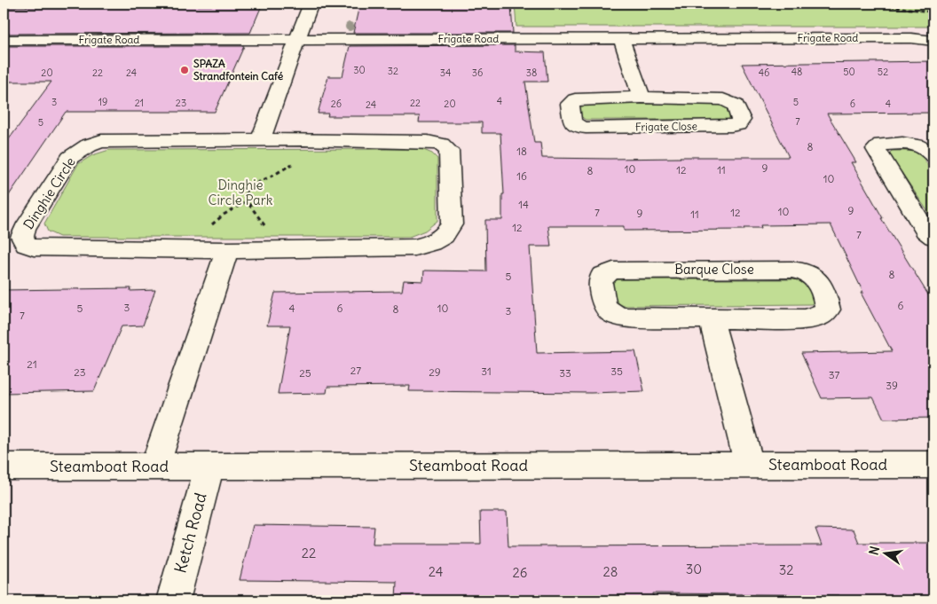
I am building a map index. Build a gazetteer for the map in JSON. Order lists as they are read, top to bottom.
{
  "streets": {
    "street": [
      "Frigate Road",
      "Frigate Close",
      "Dinghie Circle",
      "Barque Close",
      "Steamboat Road",
      "Ketch Road"
    ]
  },
  "crossings": [
    ["Steamboat Road", "Ketch Road"]
  ],
  "parks": ["Dinghie Circle Park"],
  "places": ["SPAZA Strandfontein Café"],
  "house_numbers": [
    "30",
    "32",
    "48",
    "50",
    "52",
    "20",
    "22",
    "24",
    "34",
    "36",
    "38",
    "46",
    "4",
    "3",
    "19",
    "5",
    "21",
    "23",
    "22",
    "26",
    "20",
    "6",
    "4",
    "24",
    "7",
    "5",
    "8",
    "18",
    "9",
    "10",
    "12",
    "11",
    "8",
    "16",
    "10",
    "14",
    "9",
    "10",
    "7",
    "12",
    "9",
    "11",
    "12",
    "7",
    "8",
    "5",
    "6",
    "3",
    "5",
    "4",
    "6",
    "10",
    "8",
    "3",
    "7",
    "21",
    "27",
    "31",
    "35",
    "23",
    "29",
    "25",
    "33",
    "37",
    "39",
    "22",
    "30",
    "32",
    "24",
    "28",
    "26"
  ],
  "north": "left"
}
